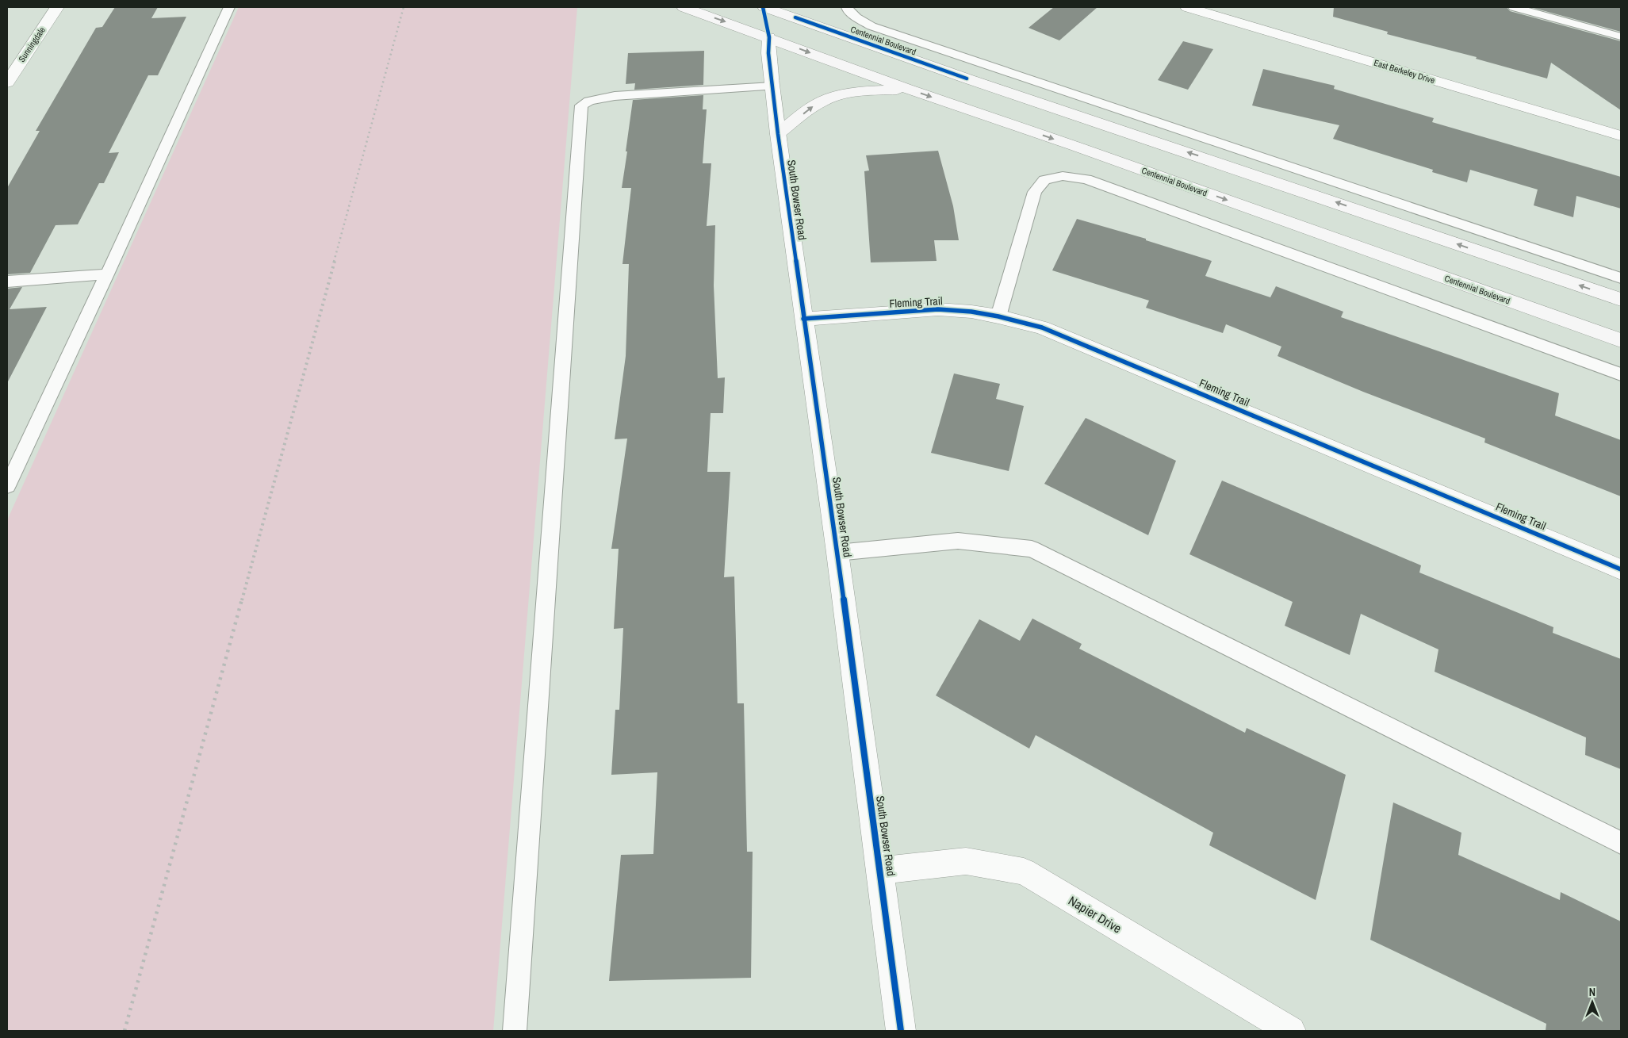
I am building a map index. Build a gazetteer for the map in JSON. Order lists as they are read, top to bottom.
{
  "streets": {
    "main road": ["Centennial Boulevard", "South Bowser Road"],
    "street": [
      "Sunningdale",
      "East Berkeley Drive",
      "Fleming Trail",
      "Napier Drive"
    ]
  },
  "crossings": [
    ["Centennial Boulevard", "South Bowser Road"],
    ["South Bowser Road", "Fleming Trail"],
    ["South Bowser Road", "Napier Drive"]
  ],
  "north": "top"
}
